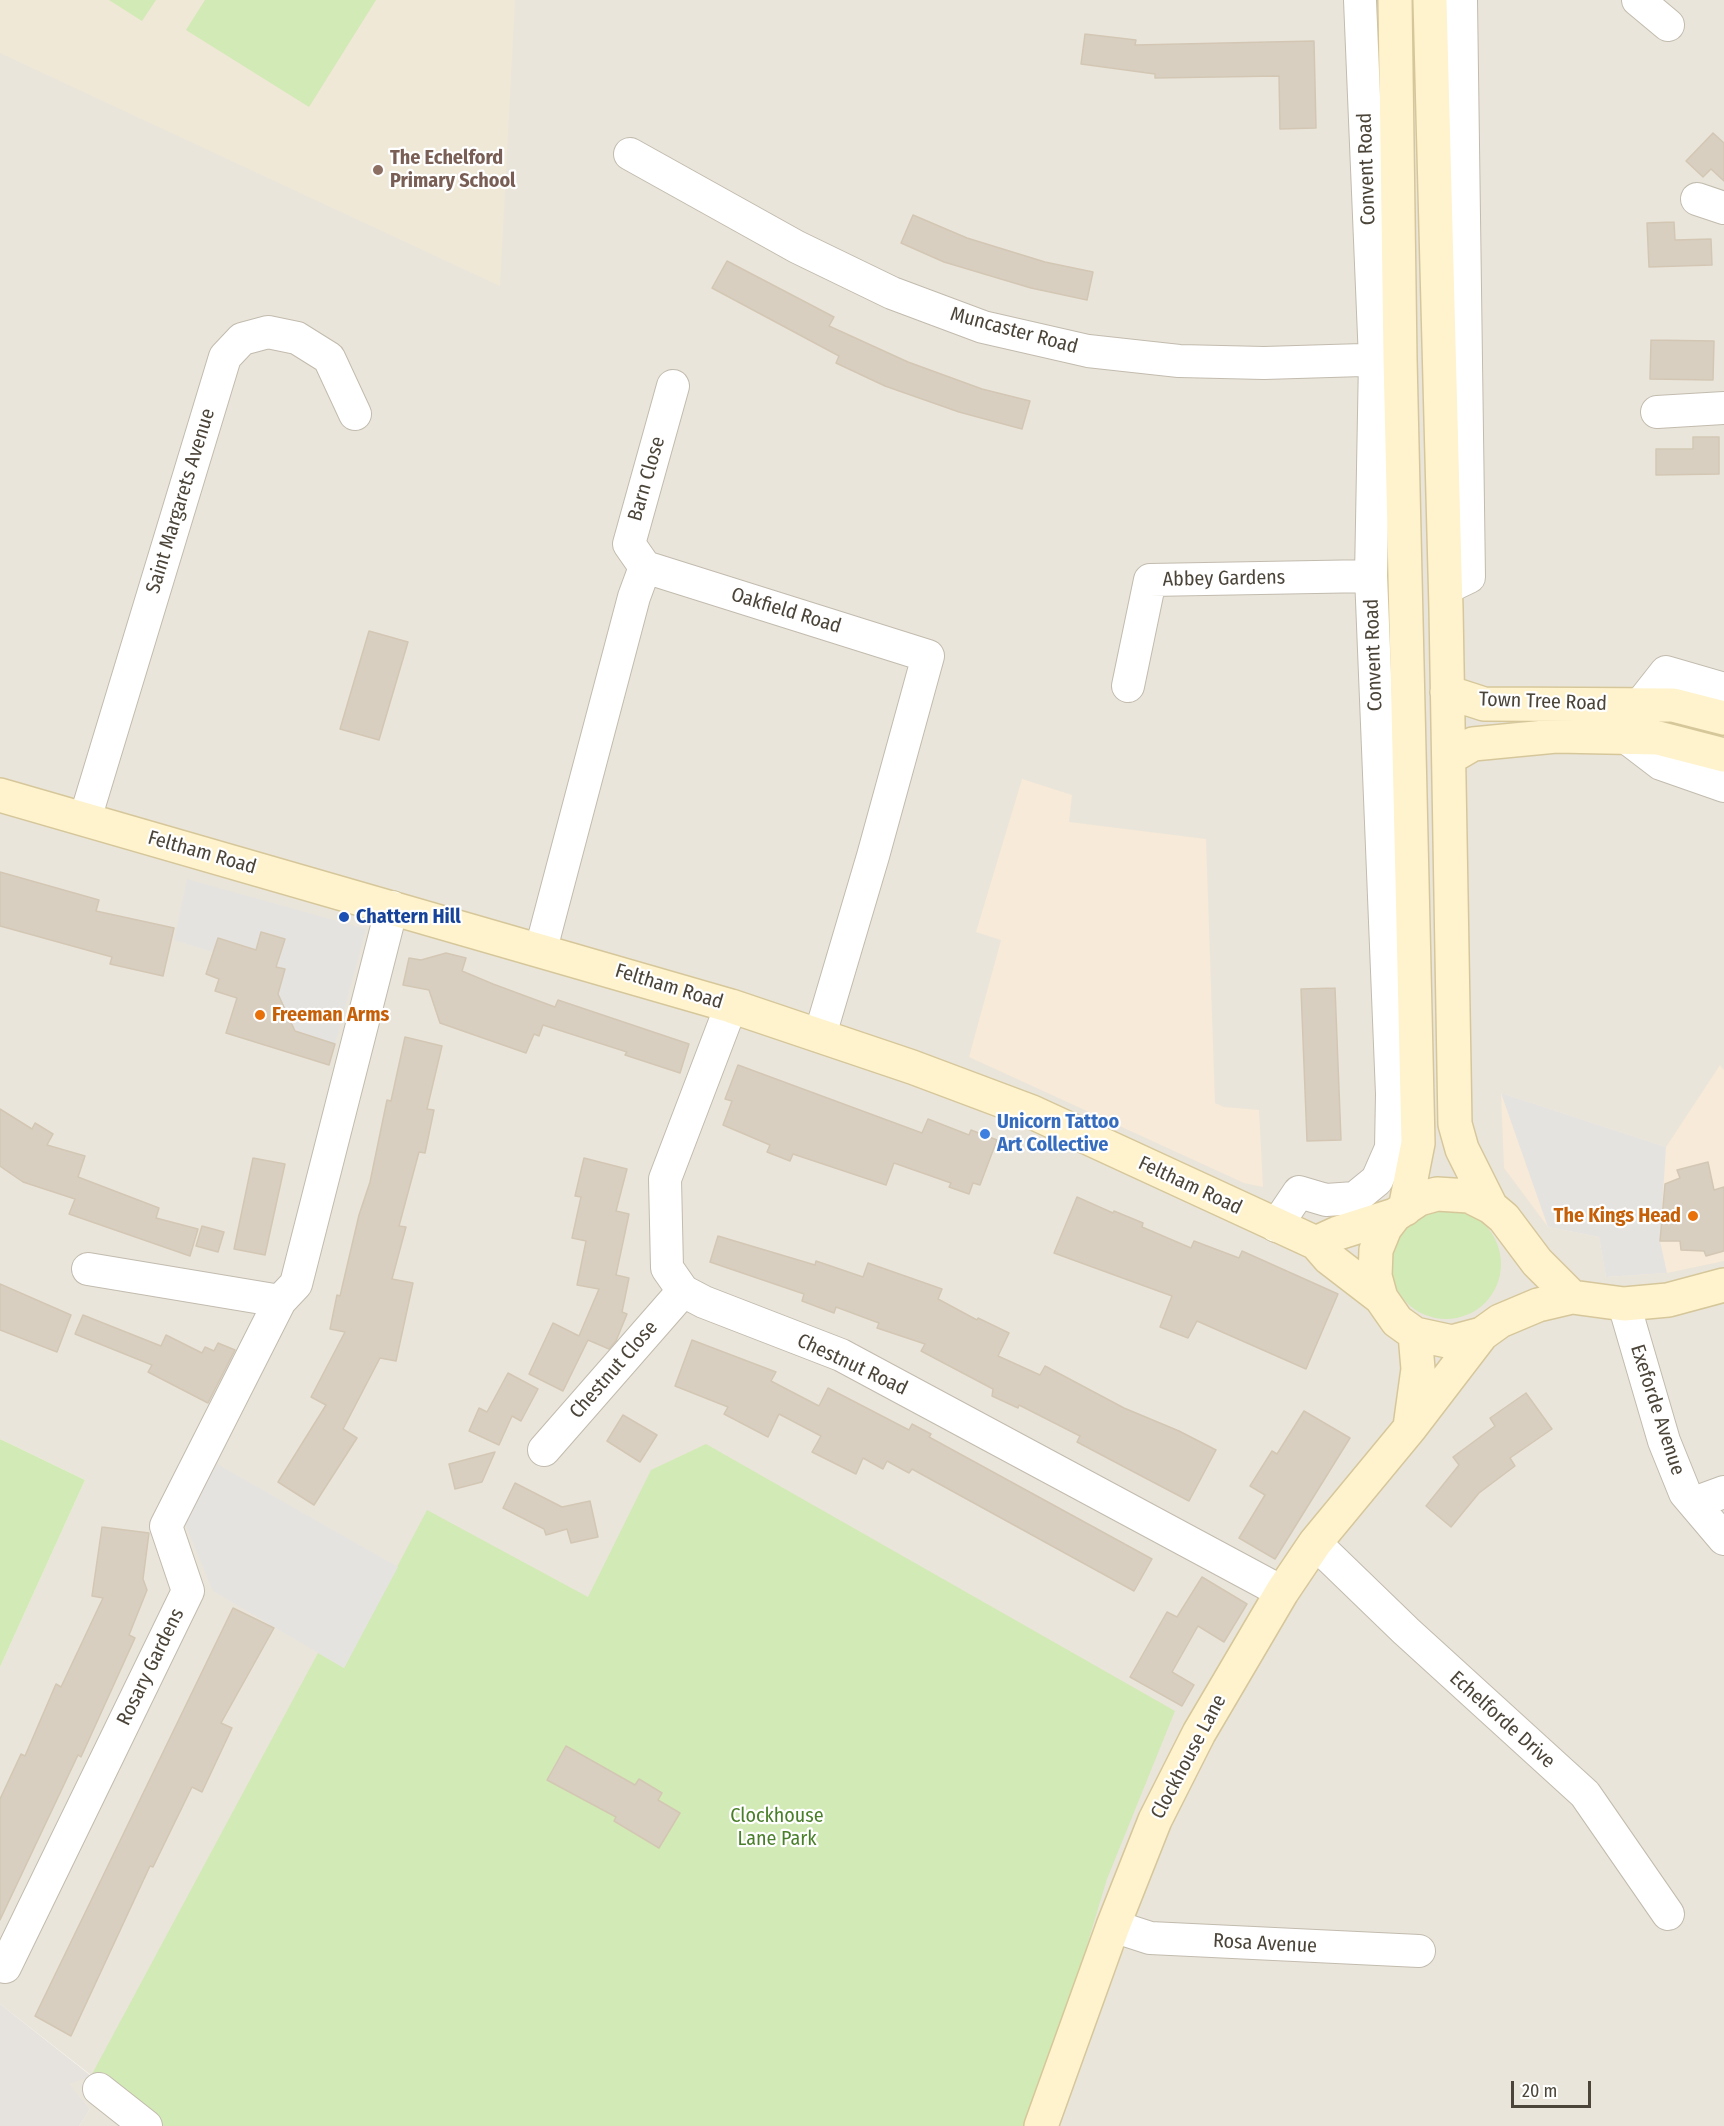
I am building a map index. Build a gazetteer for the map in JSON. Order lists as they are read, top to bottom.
{
  "streets": {
    "main road": [
      "Convent Road",
      "Town Tree Road",
      "Feltham Road",
      "Clockhouse Lane"
    ],
    "street": [
      "Muncaster Road",
      "Barn Close",
      "Saint Margarets Avenue",
      "Abbey Gardens",
      "Oakfield Road",
      "Chestnut Road",
      "Chestnut Close",
      "Exeforde Avenue",
      "Rosary Gardens",
      "Echelforde Drive",
      "Rosa Avenue"
    ]
  },
  "crossings": [
    ["Convent Road", "Muncaster Road"],
    ["Convent Road", "Abbey Gardens"],
    ["Convent Road", "Feltham Road"],
    ["Convent Road", "Clockhouse Lane"],
    ["Barn Close", "Oakfield Road"],
    ["Saint Margarets Avenue", "Feltham Road"],
    ["Oakfield Road", "Feltham Road"],
    ["Feltham Road", "Chestnut Road"],
    ["Feltham Road", "Clockhouse Lane"],
    ["Chestnut Road", "Chestnut Close"],
    ["Chestnut Road", "Clockhouse Lane"],
    ["Echelforde Drive", "Clockhouse Lane"],
    ["Clockhouse Lane", "Rosa Avenue"]
  ],
  "parks": ["Clockhouse Lane Park"],
  "places": [
    "The Echelford Primary School",
    "Chattern Hill",
    "Freeman Arms",
    "Unicorn Tattoo Art Collective",
    "The Kings Head"
  ],
  "scale_bar": "20 m"
}
